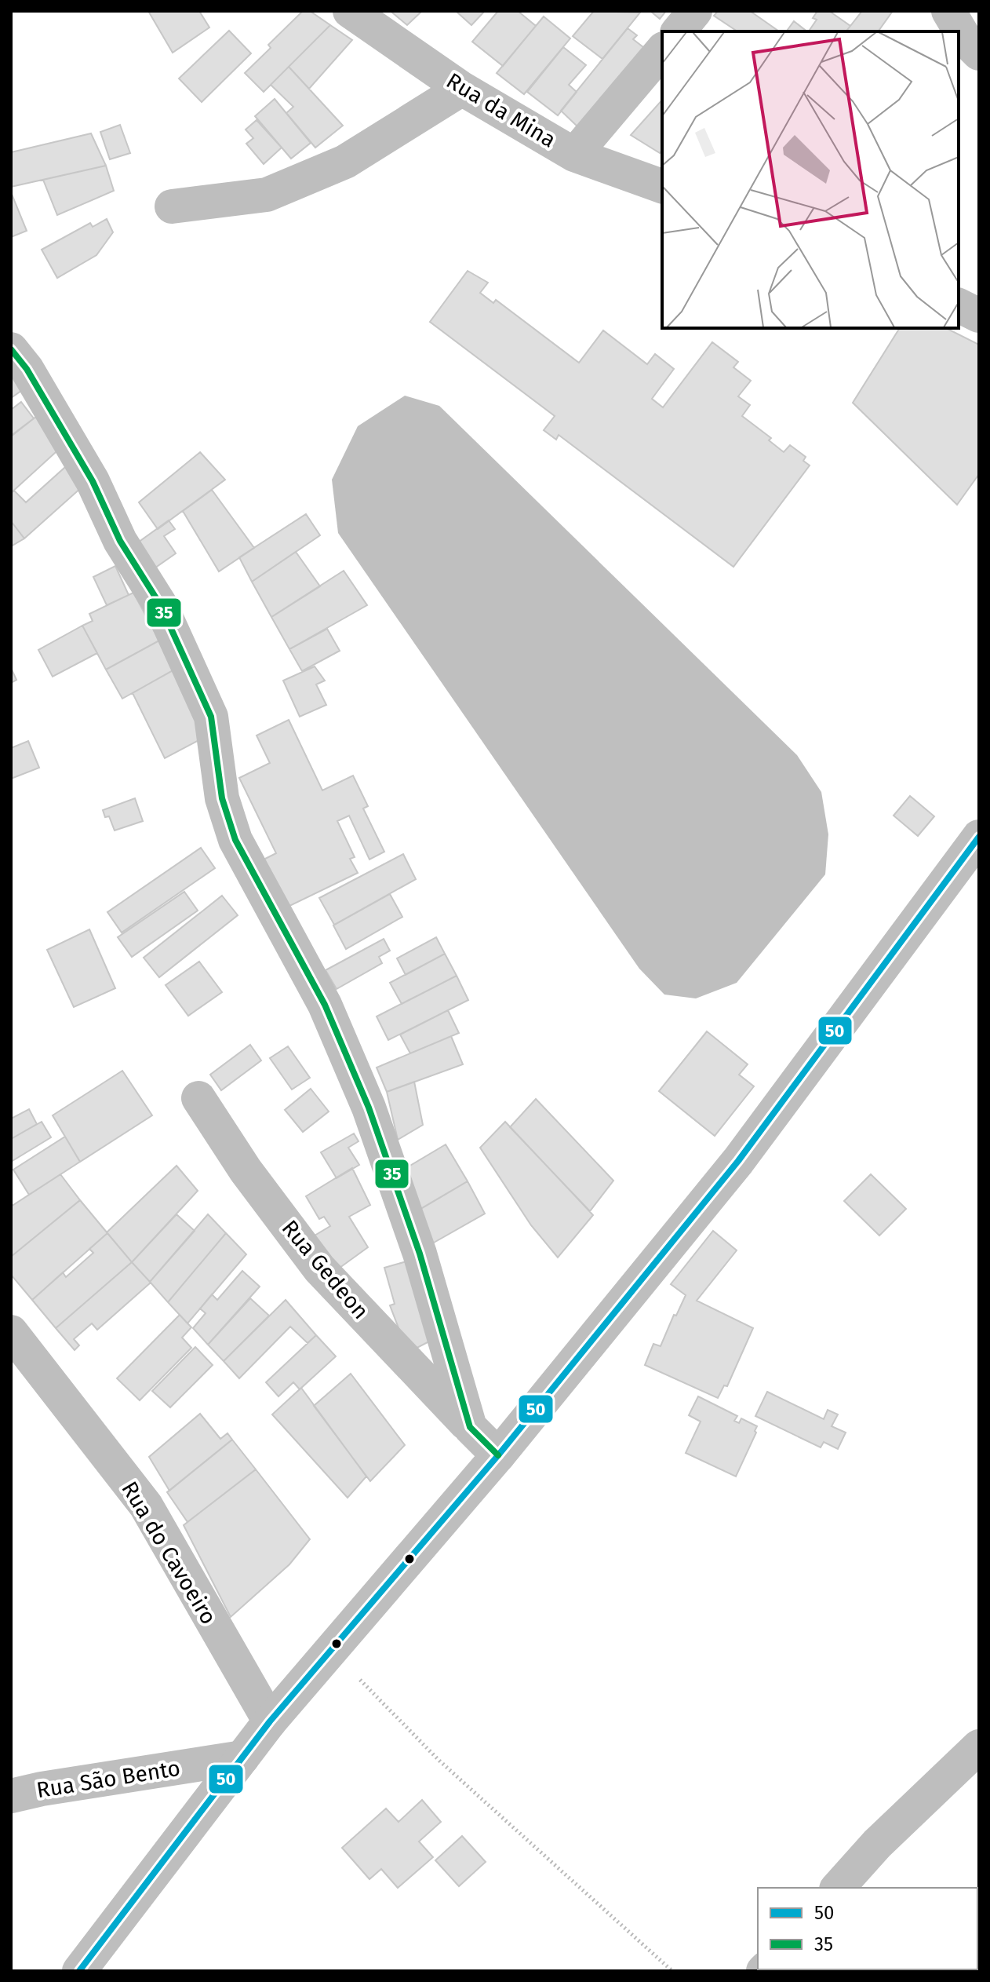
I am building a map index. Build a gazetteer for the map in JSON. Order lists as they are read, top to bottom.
{
  "streets": {
    "street": [
      "Rua da Mina",
      "Rua Gedeon",
      "Rua do Cavoeiro",
      "Rua São Bento"
    ]
  },
  "lines": ["transit line 35", "transit line 50"],
  "legend": ["50", "35"]
}
